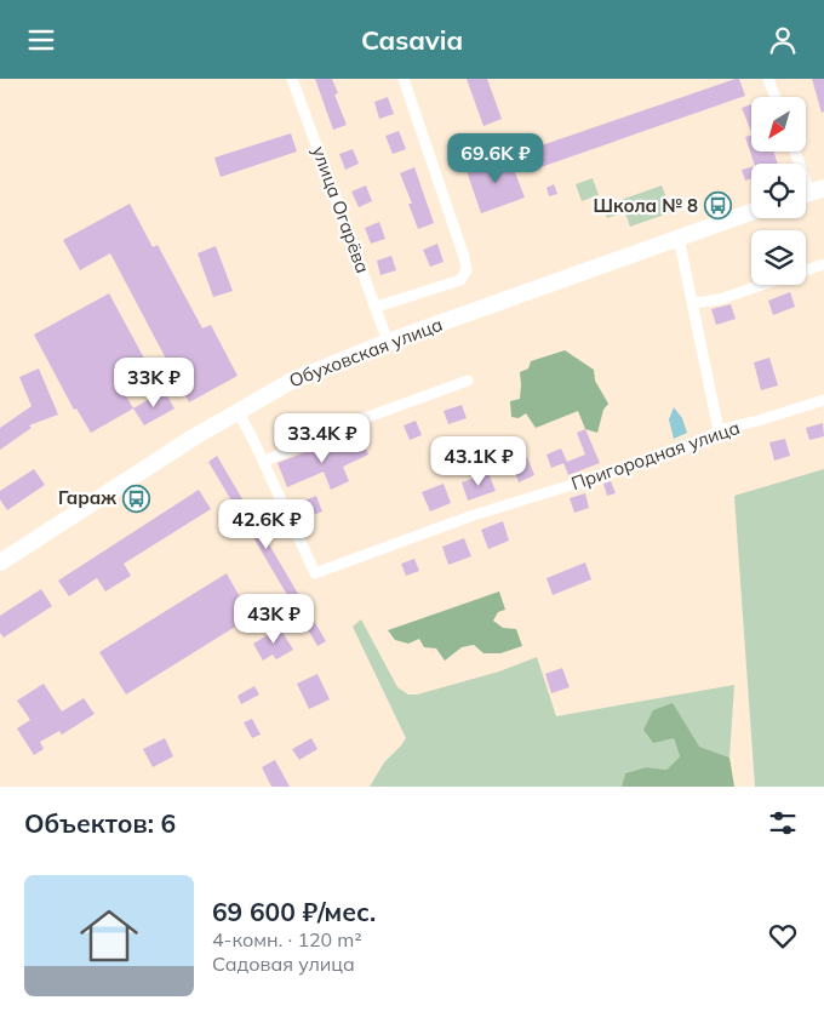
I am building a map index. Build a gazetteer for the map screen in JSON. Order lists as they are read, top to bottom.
{
  "streets": {
    "main road": ["Обуховская улица"],
    "street": ["улица Огарёва", "Пригородная улица"]
  },
  "crossings": [
    ["улица Огарёва", "Обуховская улица"]
  ],
  "places": {
    "bus stop": ["Школа № 8", "Гараж"]
  },
  "north": "bottom left",
  "page": {
    "header": "Casavia",
    "price": [
      "69.6K ₽",
      "33K ₽",
      "33.4K ₽",
      "43.1K ₽",
      "42.6K ₽",
      "43K ₽"
    ],
    "heading": "Объектов: 6",
    "list": [
      {
        "name": "69 600 ₽/мес.",
        "note": "4-комн. · 120 m² · Садовая улица"
      }
    ]
  }
}
